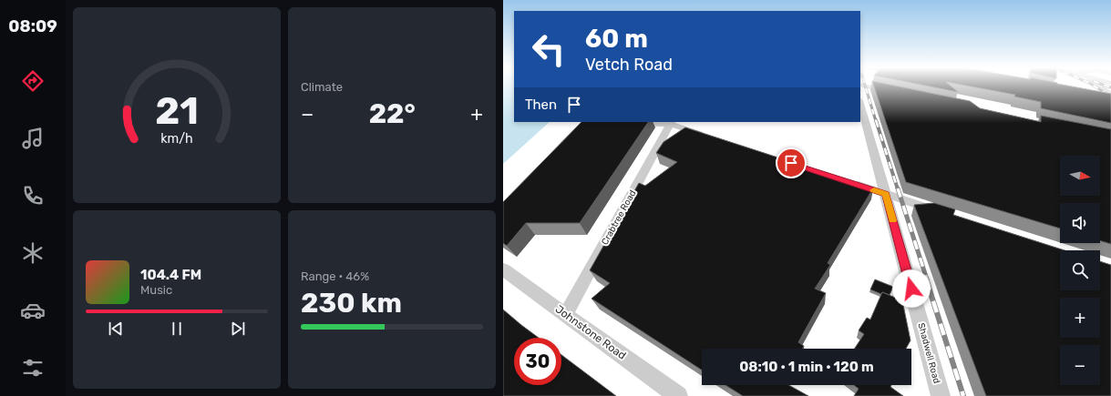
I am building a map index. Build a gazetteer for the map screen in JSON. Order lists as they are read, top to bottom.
{
  "streets": {
    "street": ["Crabtree Road", "Johnstone Road", "Shadwell Road"]
  },
  "crossings": [
    ["Crabtree Road", "Johnstone Road"]
  ],
  "north": "right",
  "page": {
    "tabs": "08:09",
    "tile": [
      "Climate",
      ["Range · 46%", "230 km"]
    ],
    "turn": ["60 m", "Vetch Road"],
    "then": "Then",
    "heat": ["−", "22°", "+"],
    "map_buttons": ["+", "−"],
    "song": ["104.4 FM", "Music"],
    "limit": "30",
    "trip": "08:10 · 1 min · 120 m",
    "gauge": ["21", "km/h"]
  }
}
